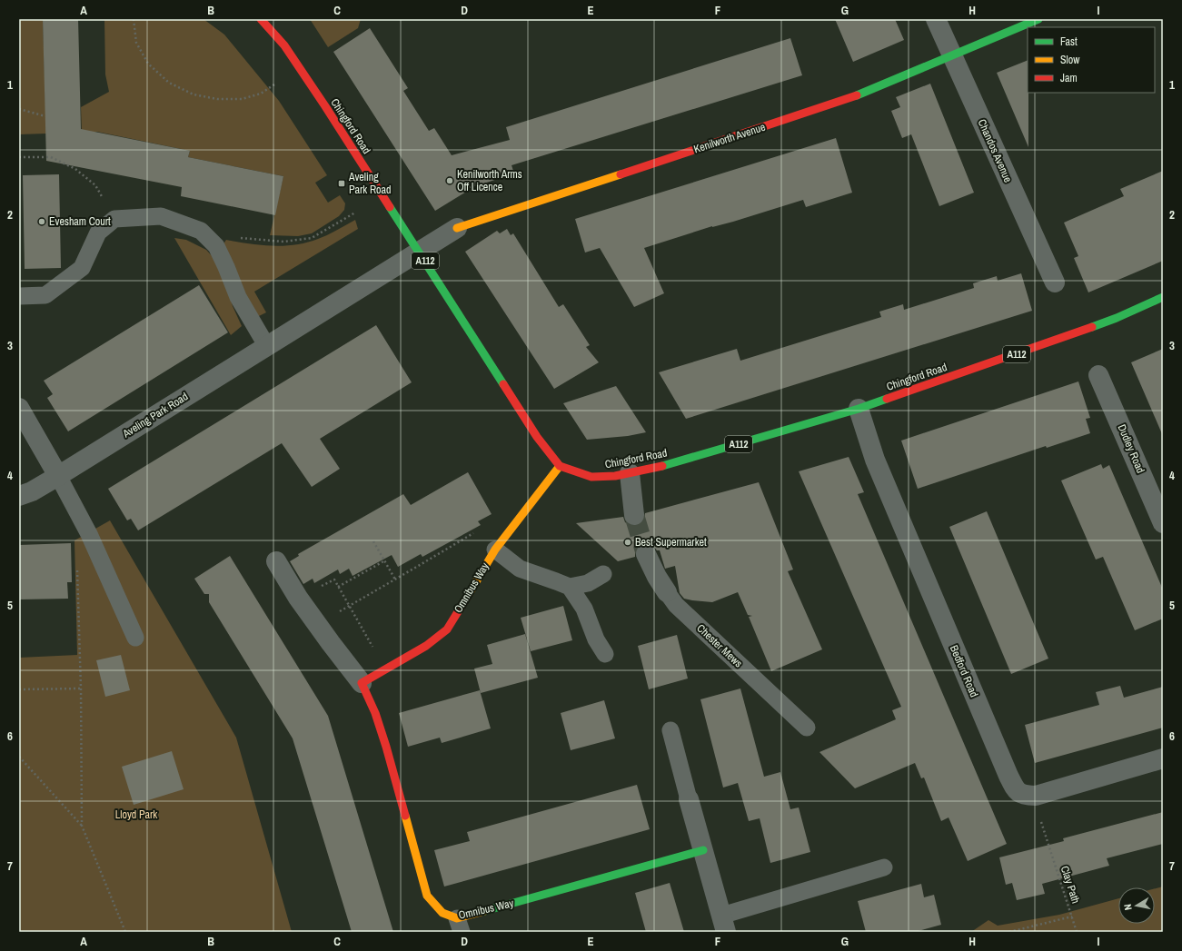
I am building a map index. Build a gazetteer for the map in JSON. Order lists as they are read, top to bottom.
{
  "streets": {
    "street": [
      "Chingford Road",
      "Kenilworth Avenue",
      "Chandos Avenue",
      "A112",
      "Aveling Park Road",
      "Dudley Road",
      "Omnibus Way",
      "Chester Mews",
      "Bedford Road"
    ],
    "path": ["Clay Path"]
  },
  "crossings": [
    ["Chingford Road", "Kenilworth Avenue"],
    ["Chingford Road", "Aveling Park Road"],
    ["Chingford Road", "Omnibus Way"],
    ["Chingford Road", "Bedford Road"],
    ["Kenilworth Avenue", "Chandos Avenue"],
    ["Kenilworth Avenue", "Aveling Park Road"],
    ["Bedford Road", "Clay Path"]
  ],
  "parks": ["Lloyd Park"],
  "places": {
    "other": ["Kenilworth Arms Off Licence", "Evesham Court", "Best Supermarket"],
    "transit": ["Aveling Park Road"]
  },
  "legend": ["Fast", "Slow", "Jam"],
  "north": "left",
  "grid": {
    "columns": [
      "A",
      "B",
      "C",
      "D",
      "E",
      "F",
      "G",
      "H",
      "I"
    ],
    "rows": [
      "1",
      "2",
      "3",
      "4",
      "5",
      "6",
      "7"
    ]
  }
}
